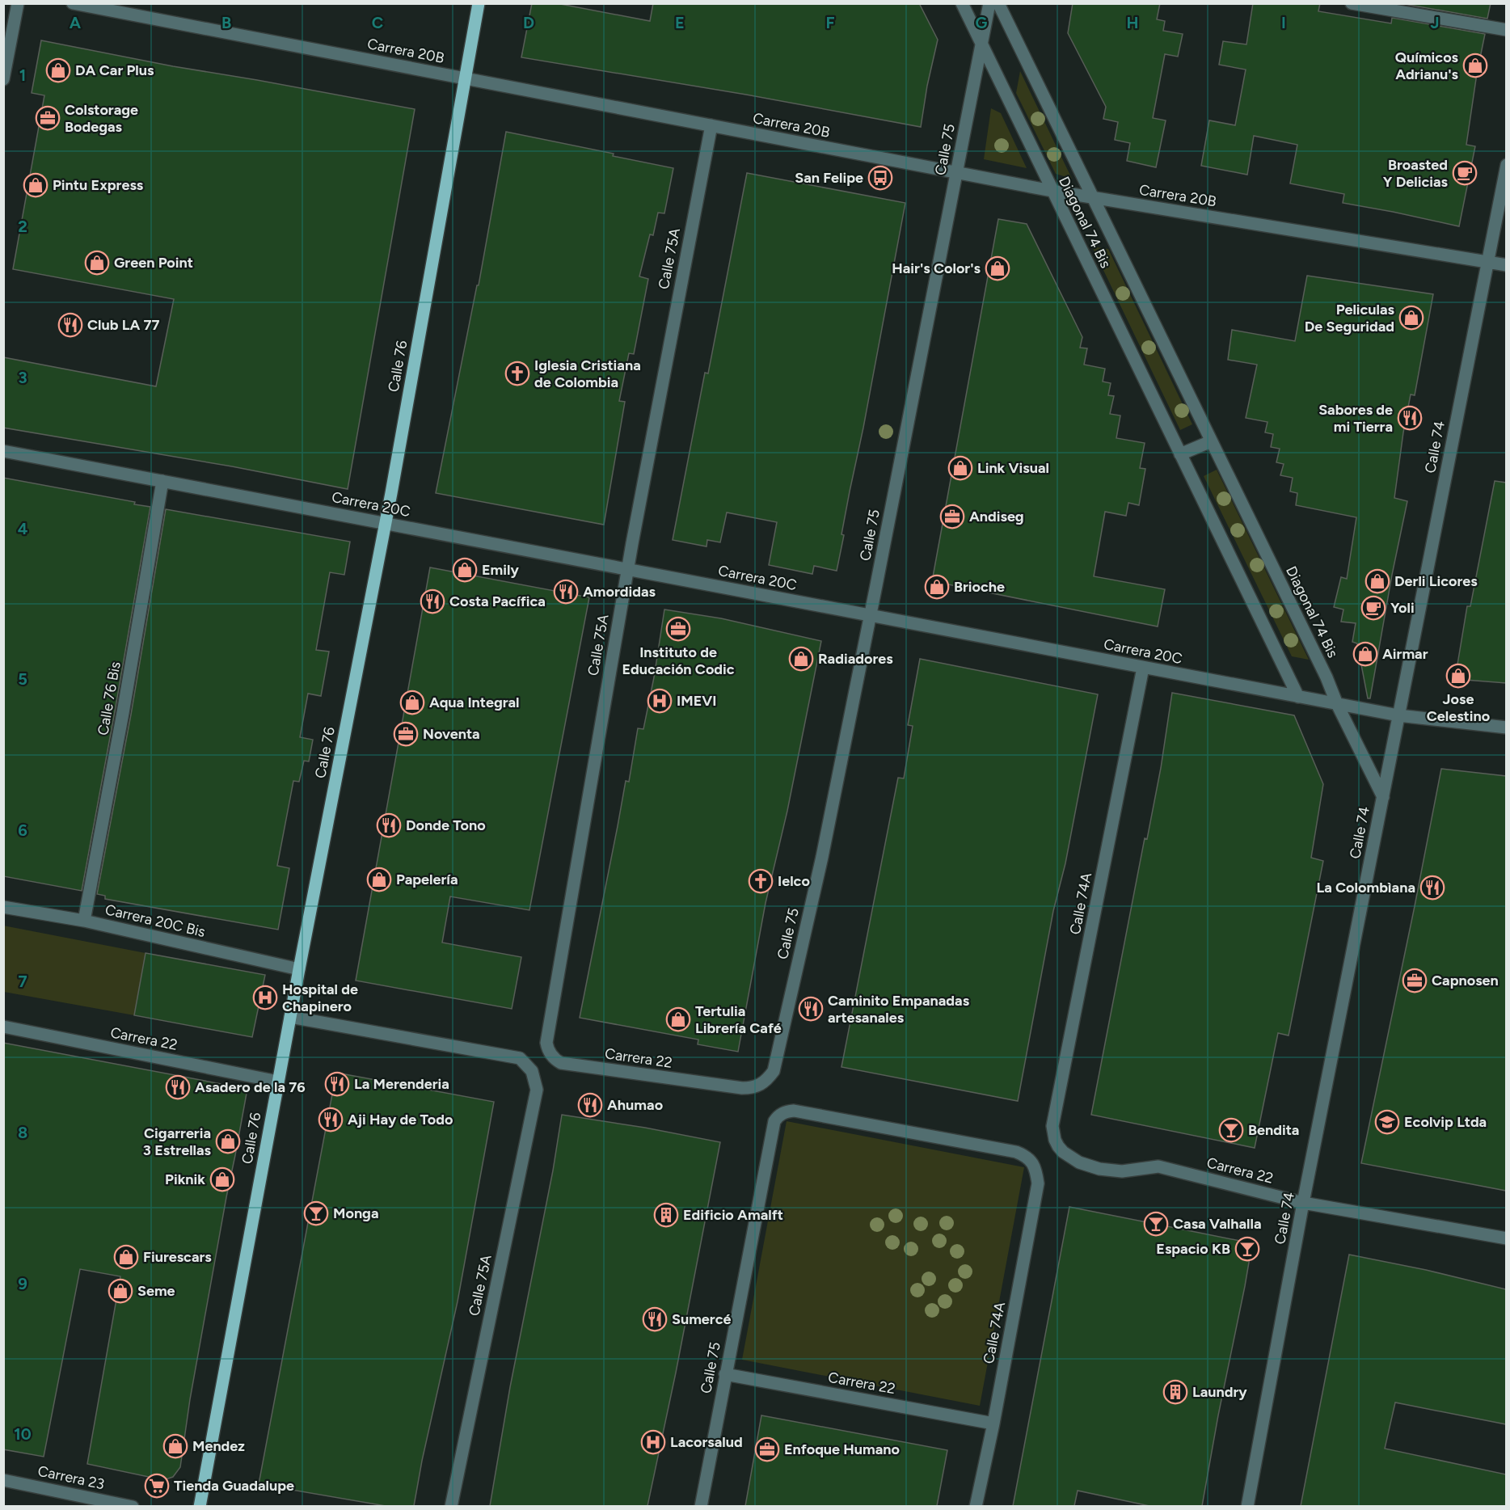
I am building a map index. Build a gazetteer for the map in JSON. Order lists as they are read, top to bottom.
{
  "streets": {
    "main road": ["Calle 76"],
    "street": [
      "Carrera 20B",
      "Calle 75",
      "Diagonal 74 Bis",
      "Calle 75A",
      "Calle 74",
      "Carrera 20C",
      "Calle 76 Bis",
      "Calle 74A",
      "Carrera 20C Bis",
      "Carrera 22",
      "Carrera 23"
    ]
  },
  "crossings": [
    ["Carrera 20B", "Calle 75"],
    ["Carrera 20B", "Diagonal 74 Bis"],
    ["Carrera 20B", "Calle 75A"],
    ["Carrera 20B", "Calle 76"],
    ["Carrera 20B", "Calle 74"],
    ["Calle 75", "Diagonal 74 Bis"],
    ["Calle 75", "Carrera 20C"],
    ["Calle 75", "Calle 74A"],
    ["Calle 75", "Carrera 22"],
    ["Diagonal 74 Bis", "Calle 74"],
    ["Diagonal 74 Bis", "Carrera 20C"],
    ["Calle 75A", "Calle 76"],
    ["Calle 75A", "Carrera 20C"],
    ["Calle 75A", "Carrera 22"],
    ["Calle 76", "Carrera 20C"],
    ["Calle 76", "Carrera 20C Bis"],
    ["Calle 76", "Carrera 22"],
    ["Calle 74", "Carrera 20C"],
    ["Calle 74", "Carrera 22"],
    ["Carrera 20C", "Calle 76 Bis"],
    ["Carrera 20C", "Calle 74A"],
    ["Calle 76 Bis", "Carrera 20C Bis"],
    ["Calle 74A", "Carrera 22"]
  ],
  "places": {
    "shop": [
      "Químicos Adrianu's",
      "DA Car Plus",
      "Pintu Express",
      "Green Point",
      "Hair's Color's",
      "Peliculas De Seguridad",
      "Link Visual",
      "Emily",
      "Derli Licores",
      "Brioche",
      "Airmar",
      "Radiadores",
      "Jose Celestino",
      "Aqua Integral",
      "Papelería",
      "Tertulia Librería Café",
      "Cigarreria 3 Estrellas",
      "Piknik",
      "Fiurescars",
      "Seme",
      "Mendez"
    ],
    "office": [
      "Colstorage Bodegas",
      "Andiseg",
      "Instituto de Educación Codic",
      "Noventa",
      "Capnosen",
      "Enfoque Humano"
    ],
    "cafe": ["Broasted Y Delicias", "Yoli"],
    "bus stop": ["San Felipe"],
    "restaurant": [
      "Club LA 77",
      "Sabores de mi Tierra",
      "Amordidas",
      "Costa Pacífica",
      "Donde Tono",
      "La Colombìana",
      "Caminito Empanadas artesanales",
      "La Merenderia",
      "Asadero de la 76",
      "Ahumao",
      "Aji Hay de Todo",
      "Sumercé"
    ],
    "church": ["Iglesia Cristiana de Colombia", "Ielco"],
    "hospital": ["IMEVI", "Hospital de Chapinero", "Lacorsalud"],
    "school or university": ["Ecolvip Ltda"],
    "bar": [
      "Bendita",
      "Monga",
      "Casa Valhalla",
      "Espacio KB"
    ],
    "building": ["Edificio Amalft", "Laundry"],
    "supermarket": ["Tienda Guadalupe"]
  },
  "grid": {
    "columns": [
      "A",
      "B",
      "C",
      "D",
      "E",
      "F",
      "G",
      "H",
      "I",
      "J"
    ],
    "rows": [
      "1",
      "2",
      "3",
      "4",
      "5",
      "6",
      "7",
      "8",
      "9",
      "10"
    ]
  }
}
